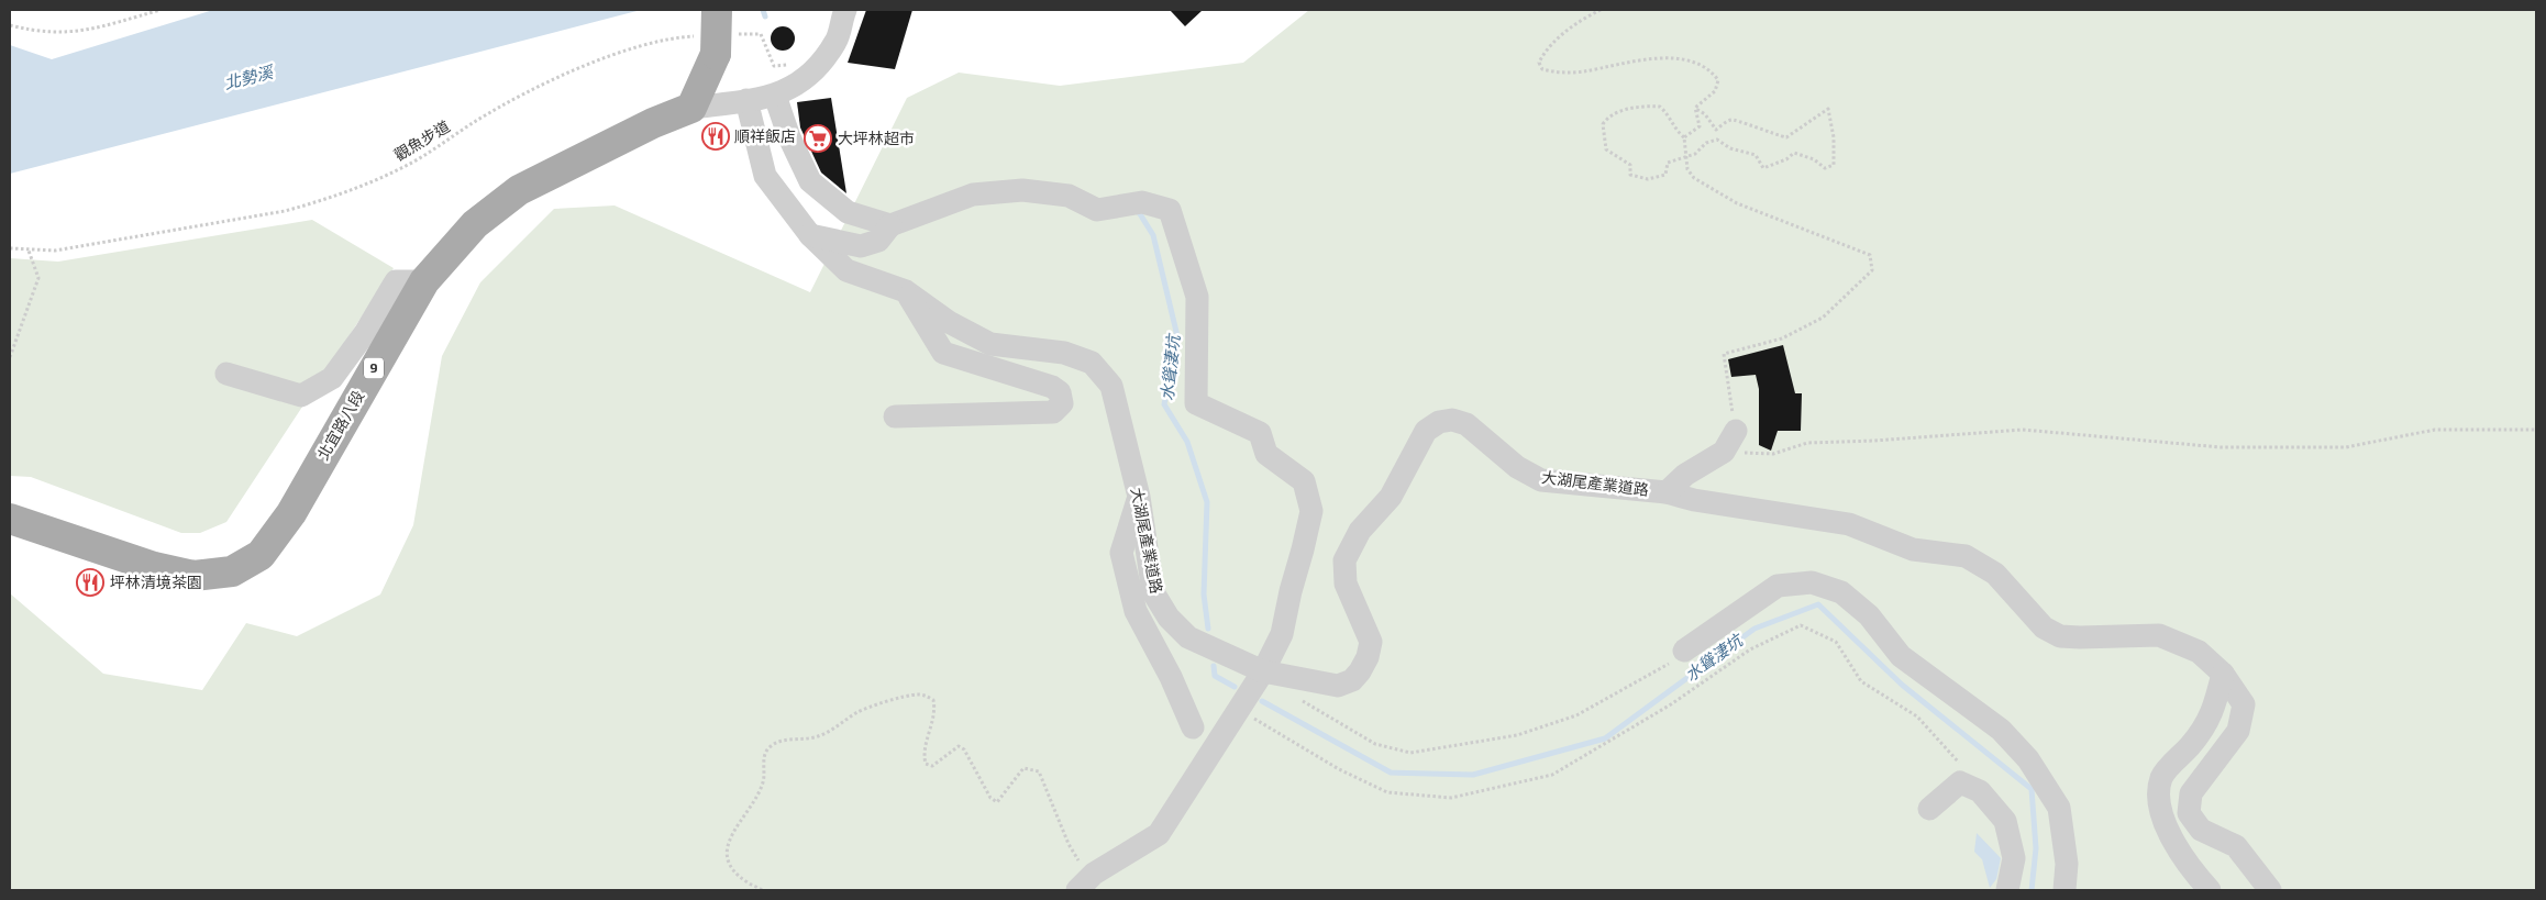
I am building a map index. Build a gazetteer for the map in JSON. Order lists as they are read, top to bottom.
{
  "streets": {
    "main road": ["9", "北宜路八段"],
    "street": ["大湖尾產業道路"],
    "path": ["觀魚步道"]
  },
  "water": ["北勢溪", "水聳淒坑"],
  "places": {
    "restaurant": ["順祥飯店", "坪林清境茶園"],
    "supermarket": ["大坪林超市"]
  }
}
